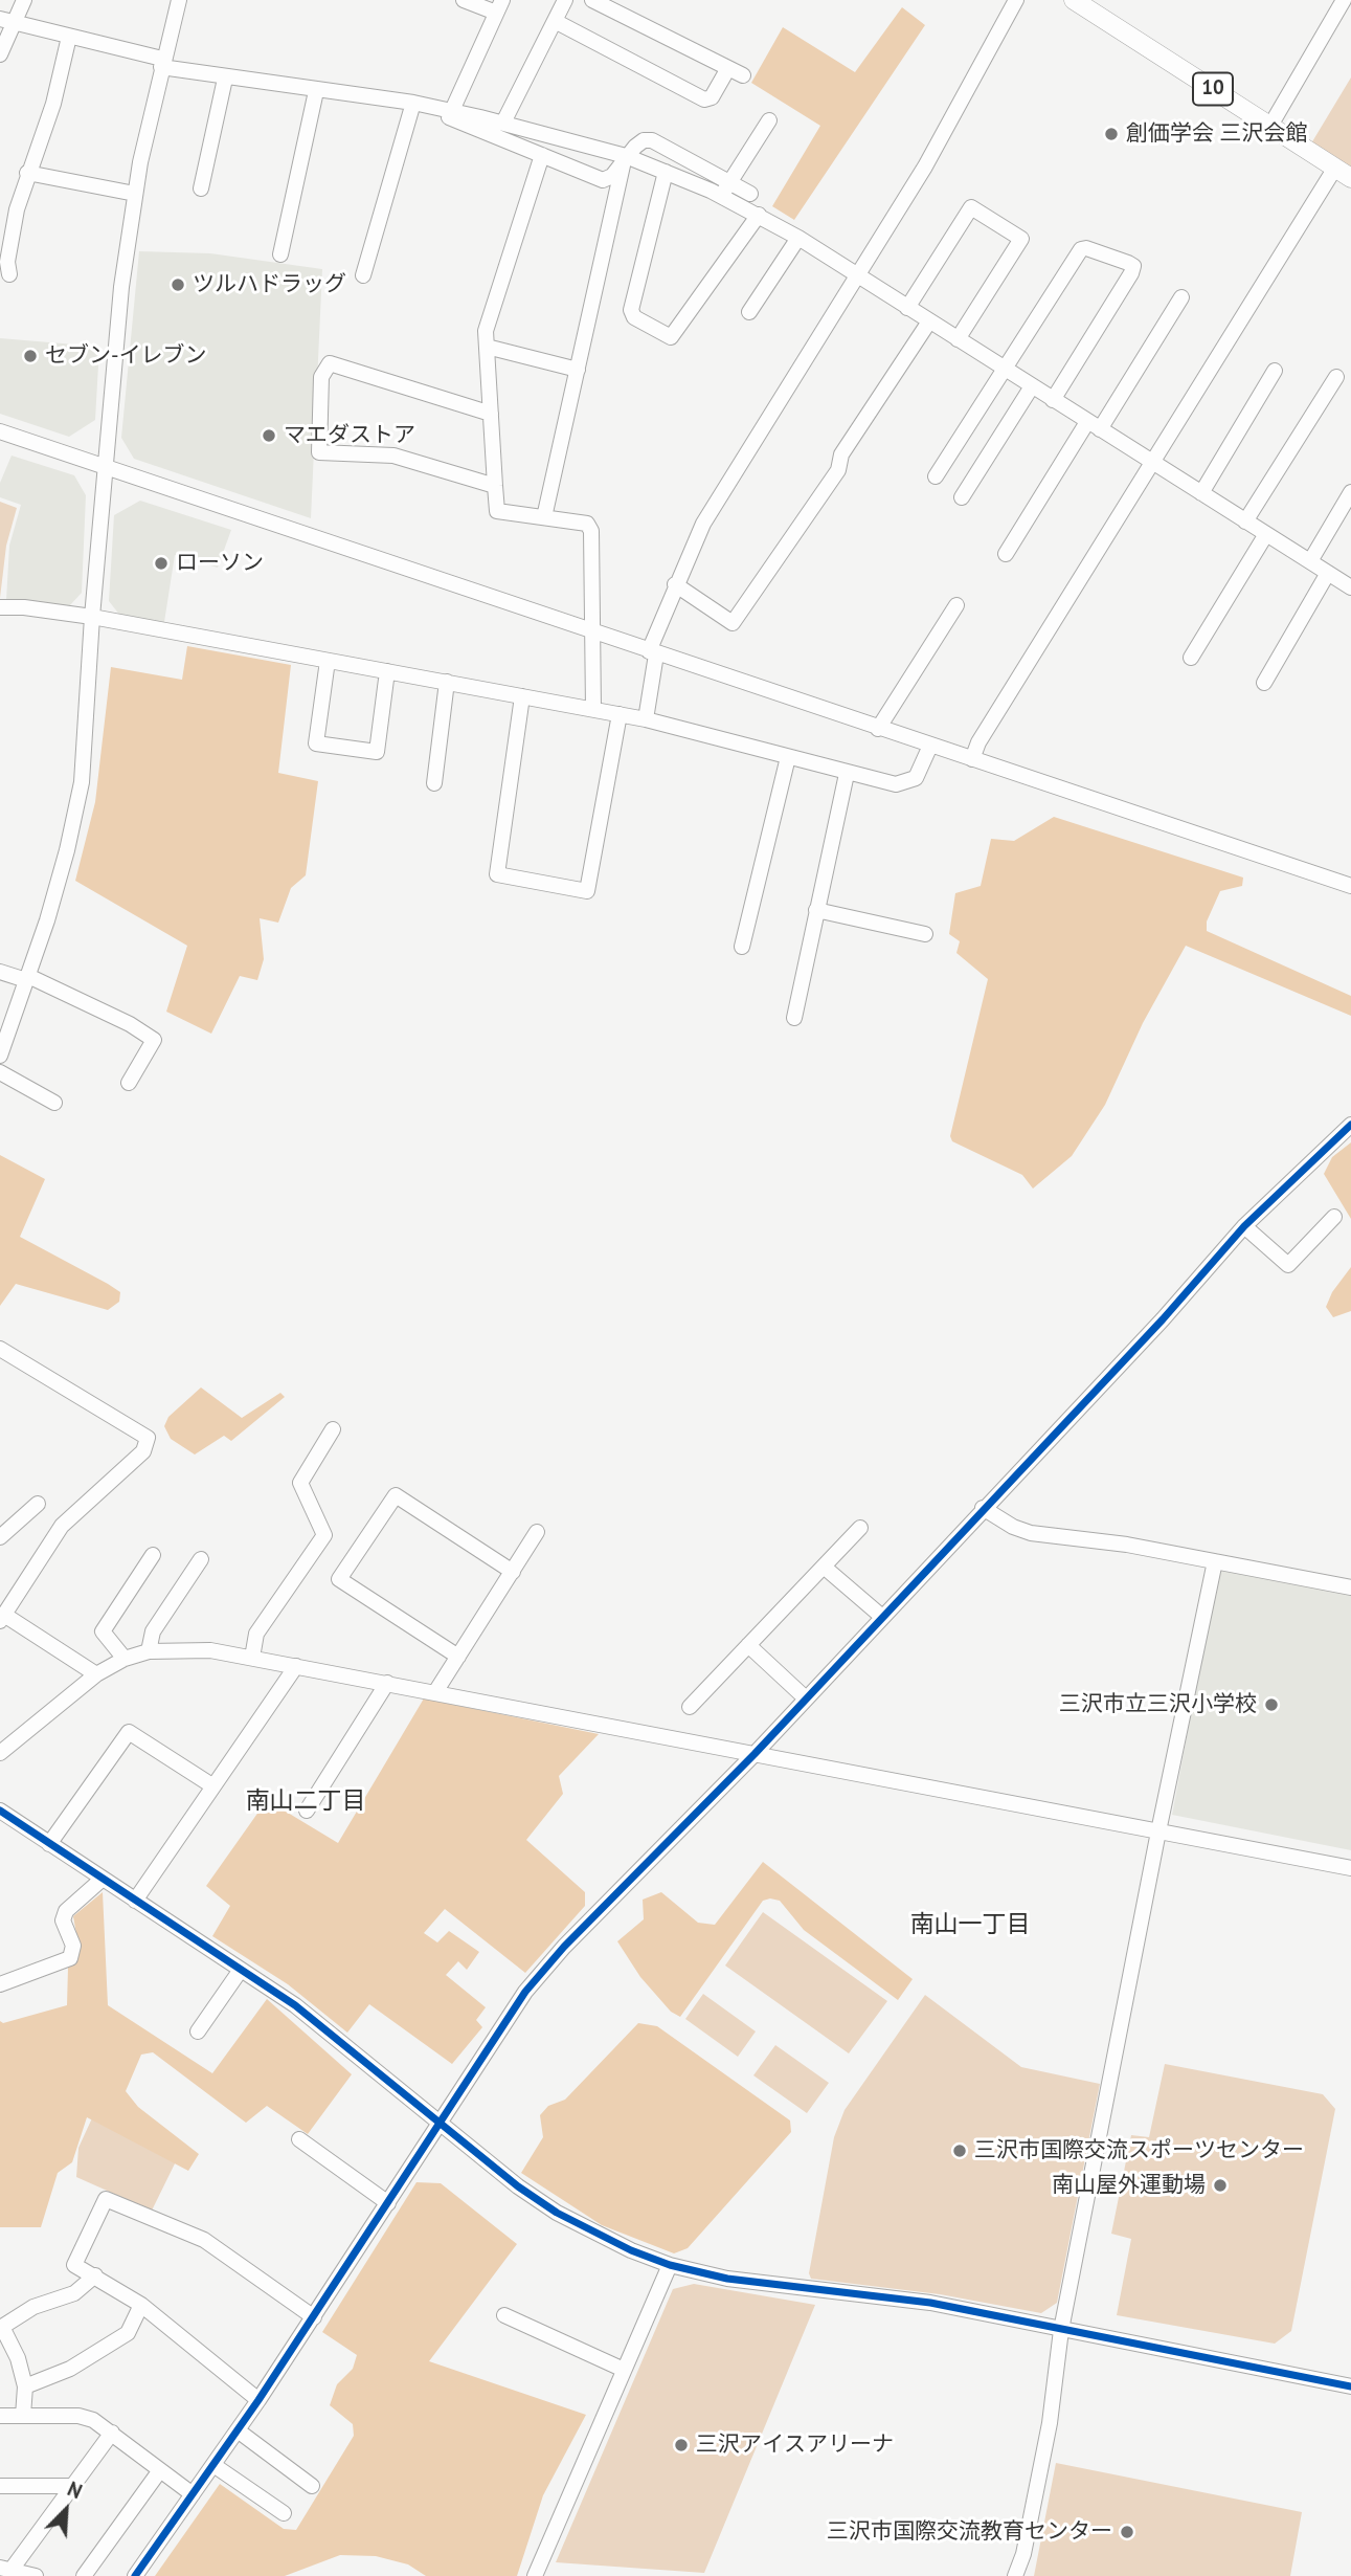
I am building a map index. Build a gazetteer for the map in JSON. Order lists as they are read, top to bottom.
{
  "streets": {
    "main road": ["10"]
  },
  "districts": ["南山二丁目", "南山一丁目"],
  "places": [
    "創価学会 三沢会館",
    "ツルハドラッグ",
    "セブン-イレブン",
    "マエダストア",
    "ローソン",
    "三沢市立三沢小学校",
    "三沢市国際交流スポーツセンター",
    "南山屋外運動場",
    "三沢アイスアリーナ",
    "三沢市国際交流教育センター"
  ],
  "north": "top right"
}
